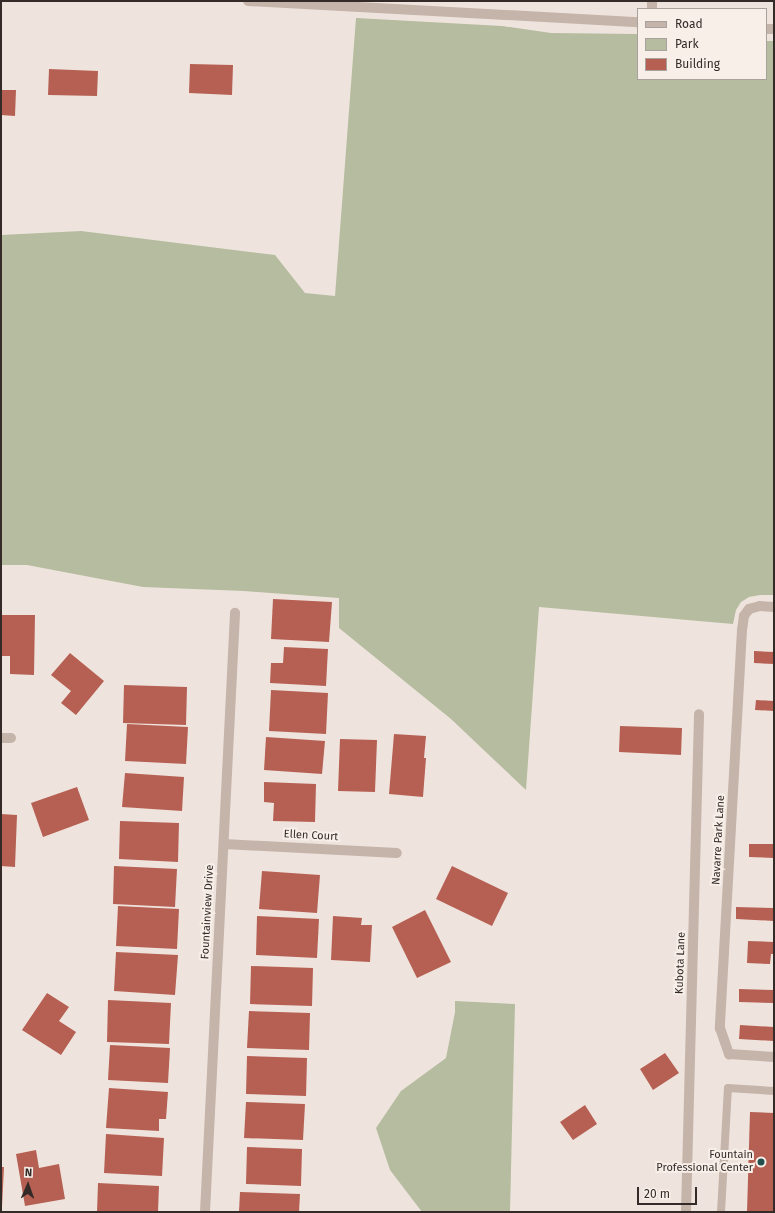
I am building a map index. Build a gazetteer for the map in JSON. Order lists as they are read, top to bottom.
{
  "streets": {
    "street": [
      "Ellen Court",
      "Navarre Park Lane",
      "Fountainview Drive",
      "Kubota Lane"
    ]
  },
  "crossings": [
    ["Ellen Court", "Fountainview Drive"]
  ],
  "places": ["Fountain Professional Center"],
  "legend": ["Road", "Park", "Building"],
  "scale_bar": "20 m",
  "north": "top"
}
